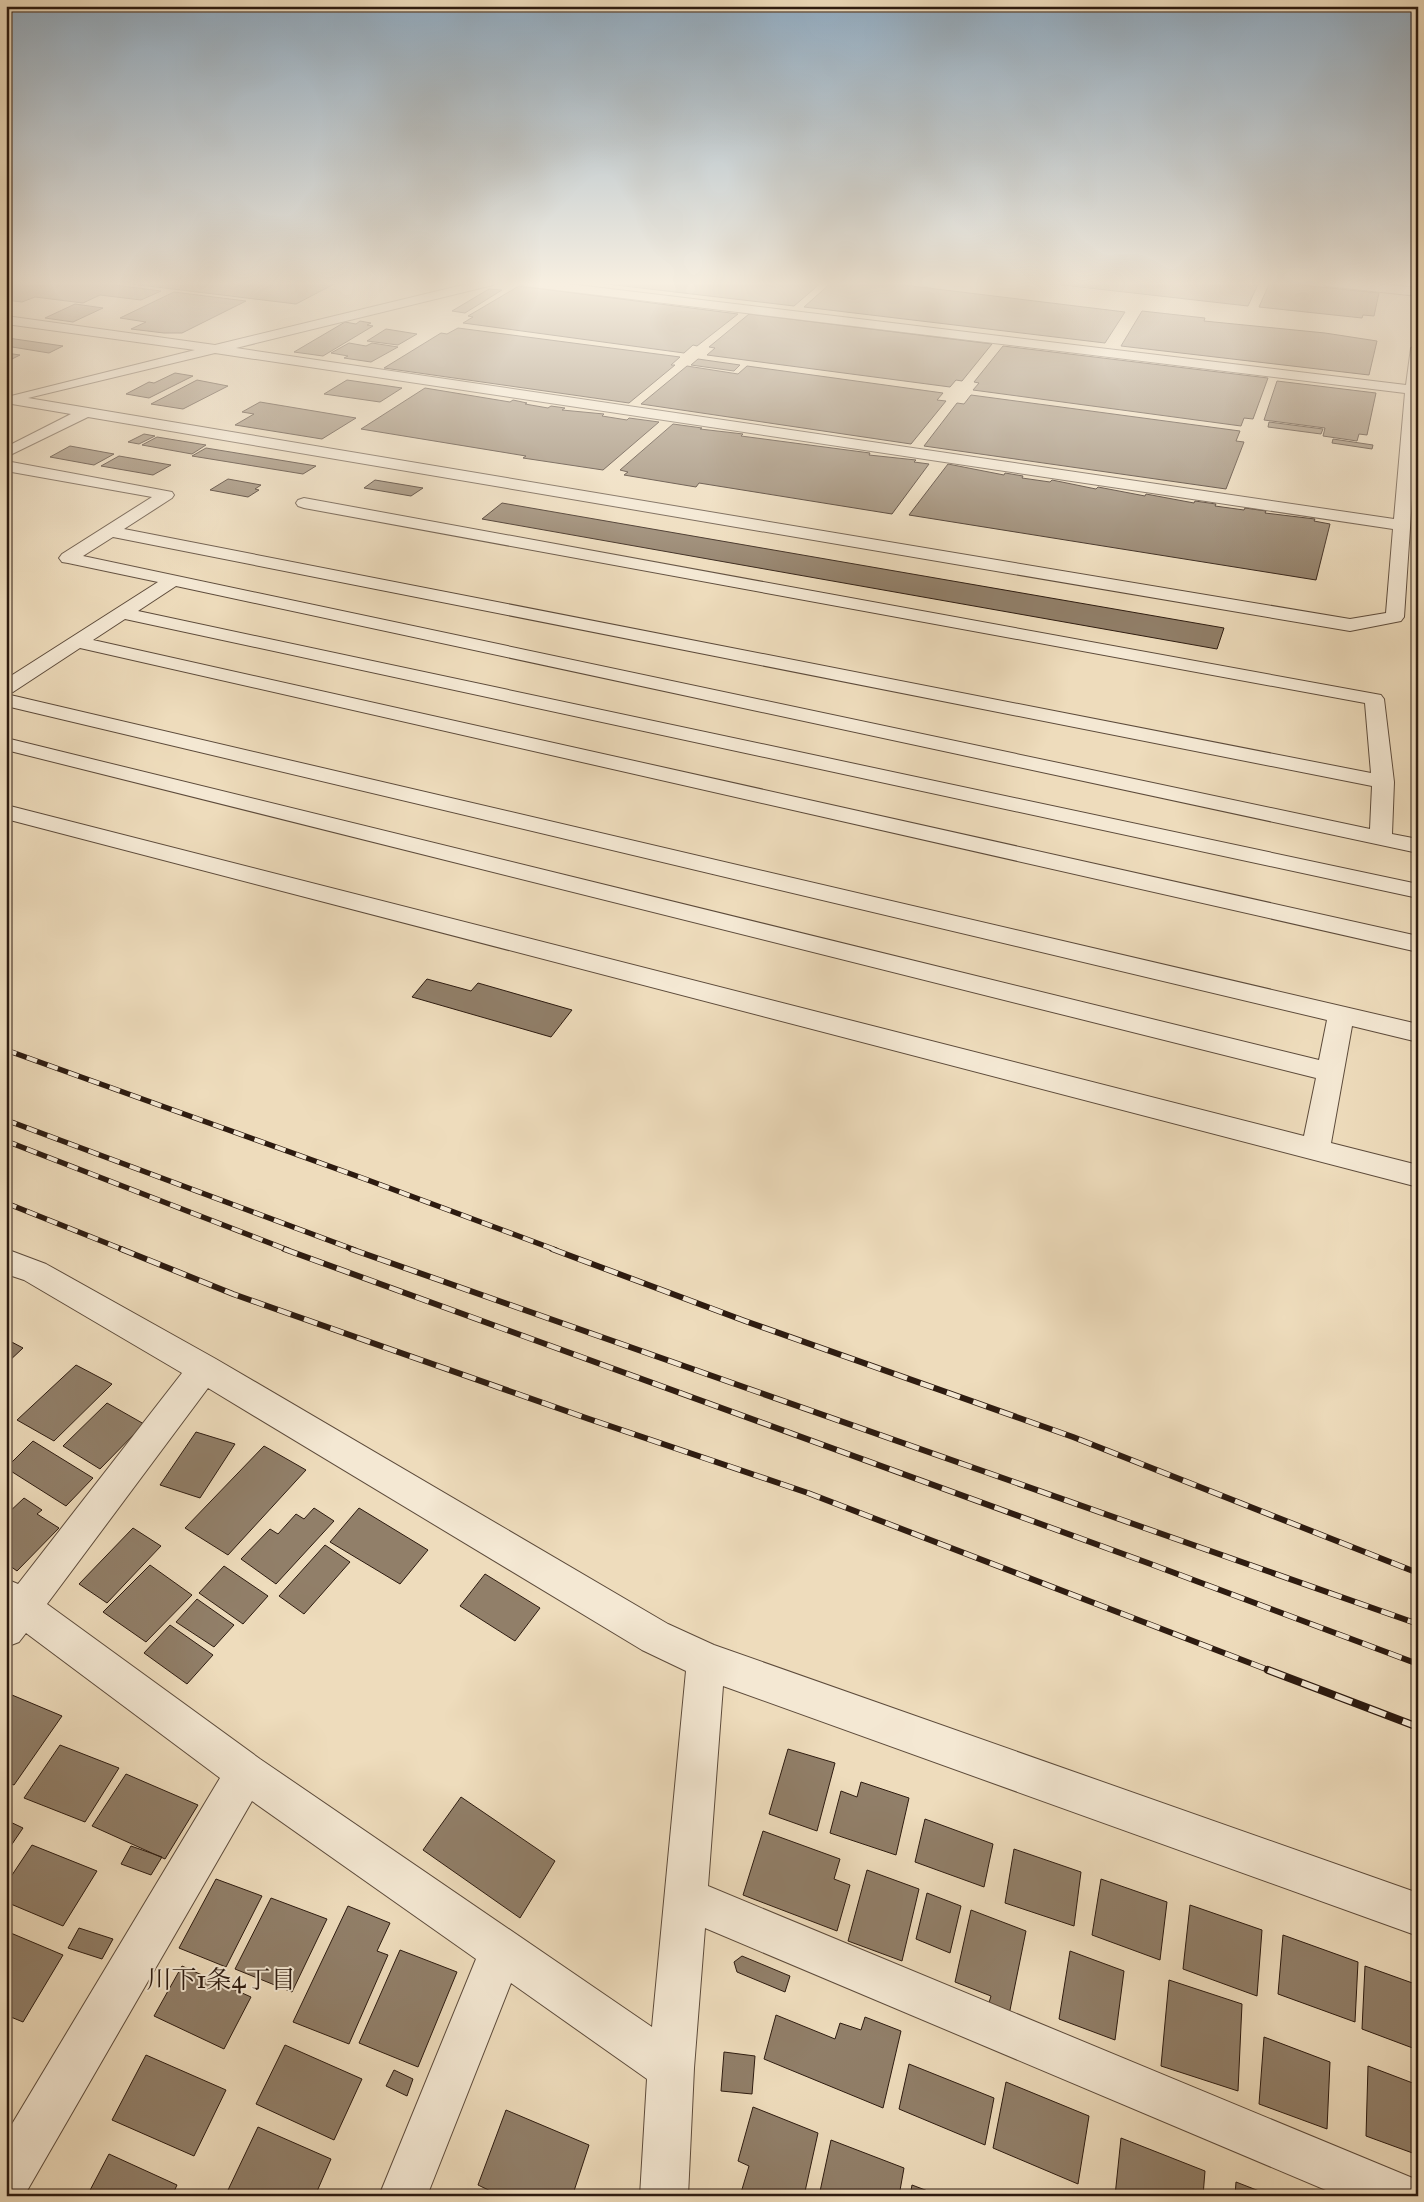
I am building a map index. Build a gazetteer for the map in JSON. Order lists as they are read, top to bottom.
{
  "districts": ["川下1条4丁目"]
}
